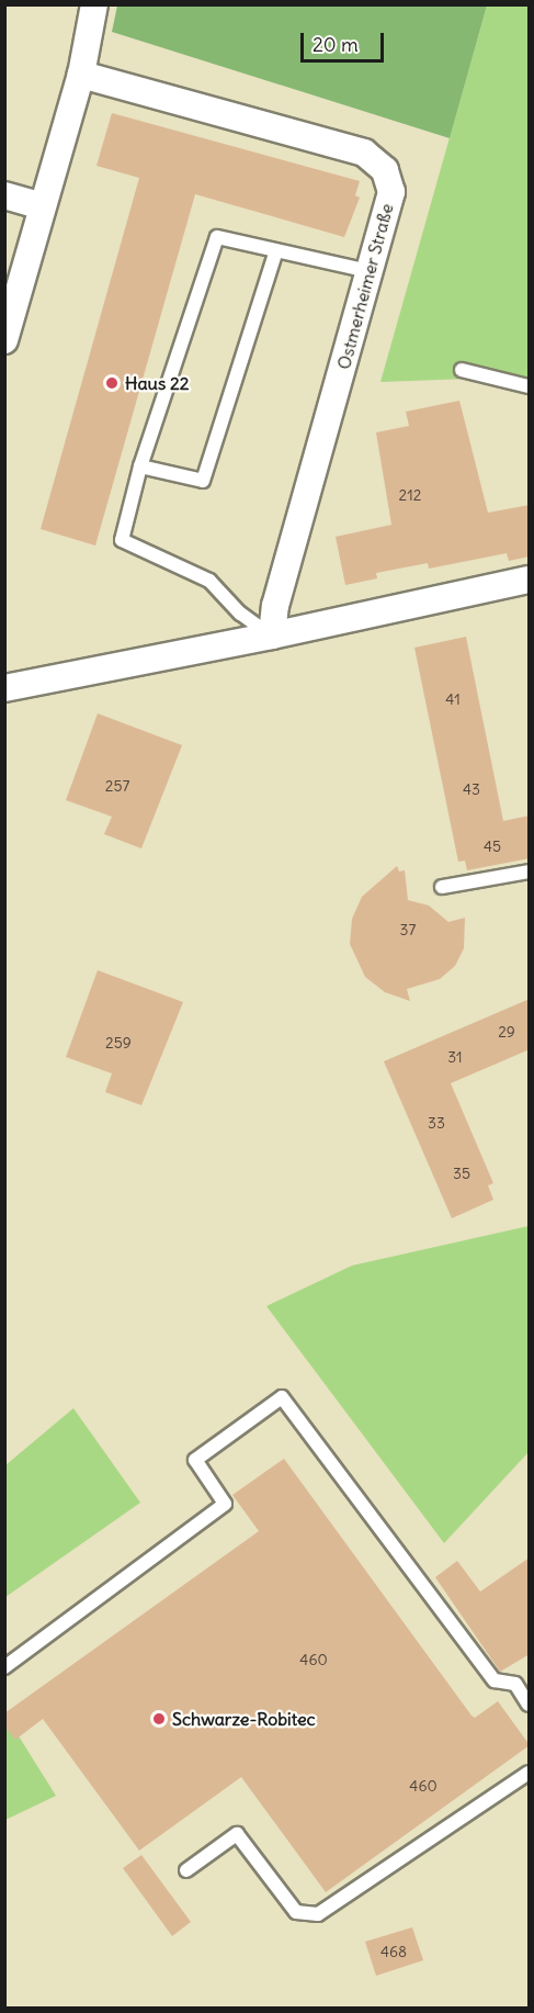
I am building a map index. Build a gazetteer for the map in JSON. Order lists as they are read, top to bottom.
{
  "streets": {
    "street": ["Ostmerheimer Straße"]
  },
  "places": ["Haus 22", "Schwarze-Robitec"],
  "house_numbers": [
    "212",
    "41",
    "257",
    "43",
    "45",
    "37",
    "29",
    "259",
    "31",
    "33",
    "35",
    "460",
    "460",
    "468"
  ],
  "scale_bar": "20 m"
}
